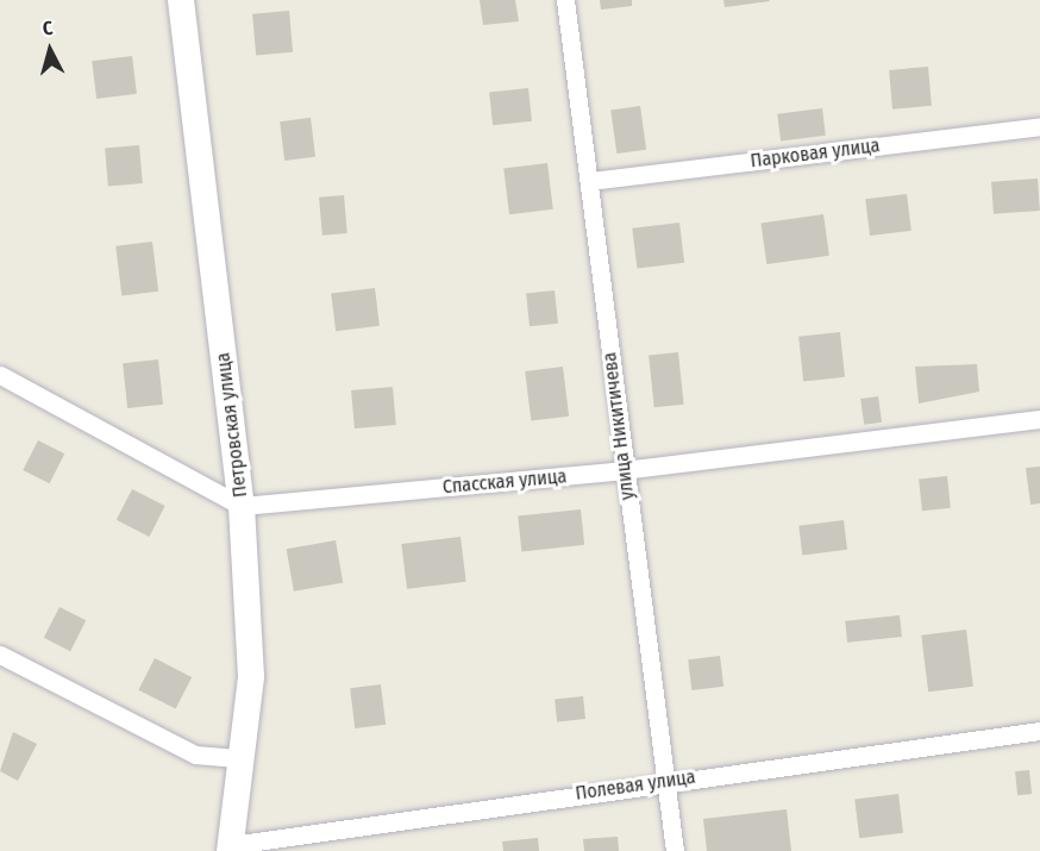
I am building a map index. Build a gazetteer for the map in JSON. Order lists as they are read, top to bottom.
{
  "streets": {
    "street": [
      "Парковая улица",
      "Петровская улица",
      "улица Никитичева",
      "Спасская улица",
      "Полевая улица"
    ]
  },
  "crossings": [
    ["Парковая улица", "улица Никитичева"],
    ["Петровская улица", "Спасская улица"],
    ["Петровская улица", "Полевая улица"],
    ["улица Никитичева", "Спасская улица"],
    ["улица Никитичева", "Полевая улица"]
  ],
  "north": "top"
}
